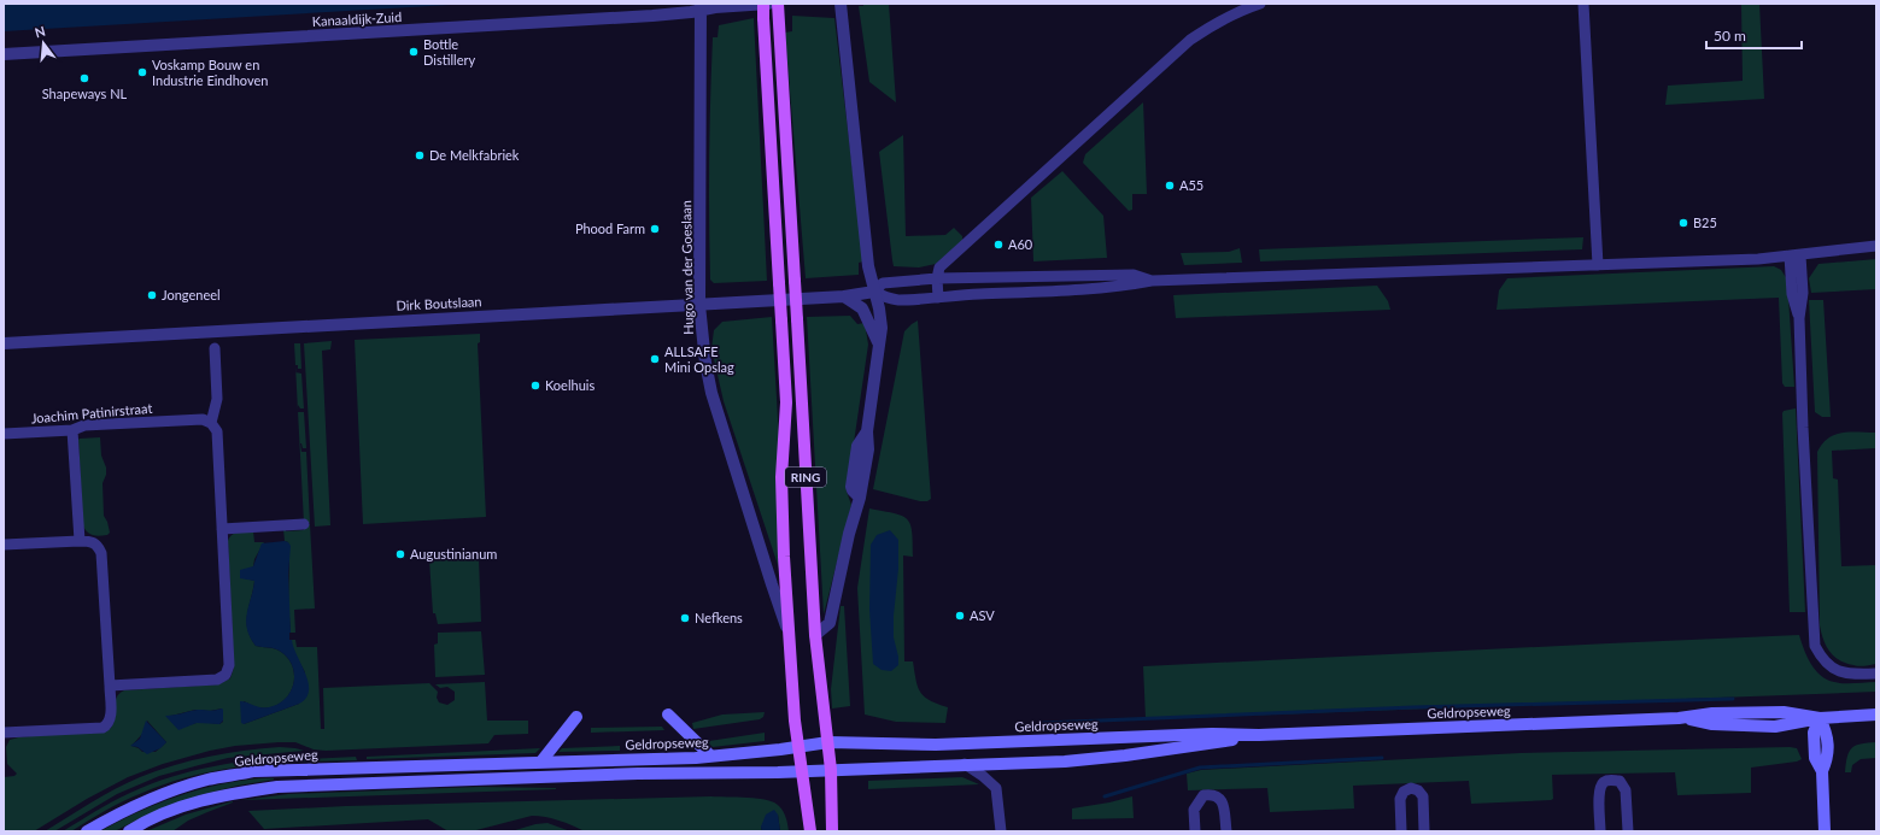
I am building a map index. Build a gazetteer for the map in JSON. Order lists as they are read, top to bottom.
{
  "streets": {
    "main road": ["Hugo van der Goeslaan", "RING", "Geldropseweg"],
    "street": ["Kanaaldijk-Zuid", "Dirk Boutslaan", "Joachim Patinirstraat"]
  },
  "crossings": [
    ["Kanaaldijk-Zuid", "Hugo van der Goeslaan"],
    ["Hugo van der Goeslaan", "Dirk Boutslaan"],
    ["Hugo van der Goeslaan", "RING"],
    ["Hugo van der Goeslaan", "Geldropseweg"],
    ["RING", "Geldropseweg"]
  ],
  "places": [
    "Bottle Distillery",
    "Voskamp Bouw en Industrie Eindhoven",
    "Shapeways NL",
    "De Melkfabriek",
    "A55",
    "B25",
    "Phood Farm",
    "A60",
    "Jongeneel",
    "ALLSAFE Mini Opslag",
    "Koelhuis",
    "Augustinianum",
    "ASV",
    "Nefkens"
  ],
  "scale_bar": "50 m",
  "north": "top"
}
